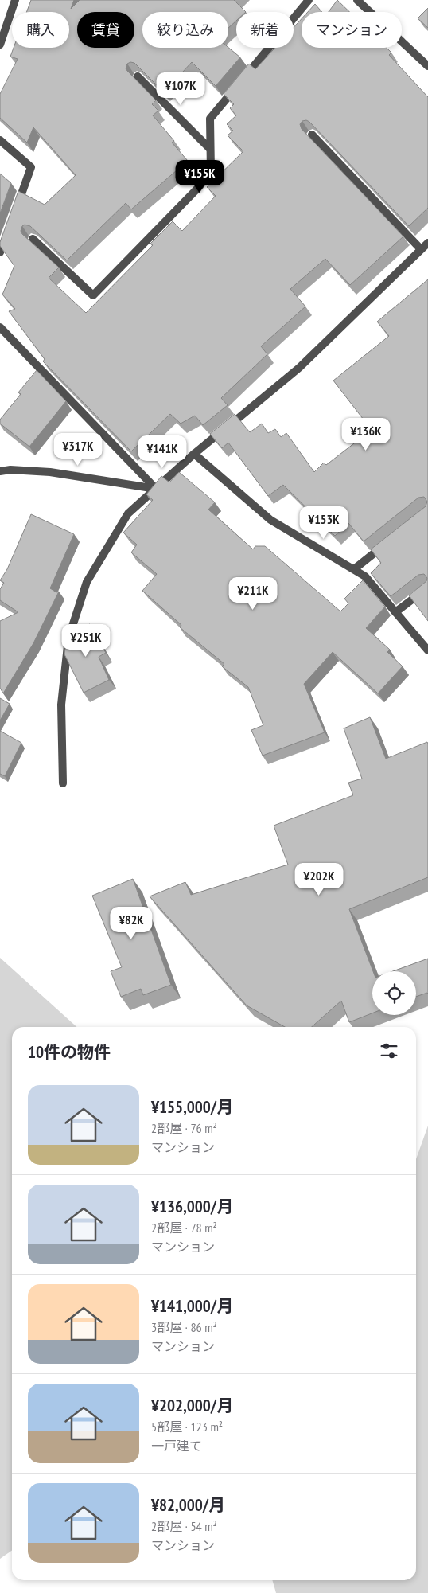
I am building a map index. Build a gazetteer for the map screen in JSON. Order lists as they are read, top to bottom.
{
  "page": {
    "chip": [
      "購入",
      "賃貸",
      "絞り込み",
      "新着",
      "マンション"
    ],
    "price": [
      "¥107K",
      "¥155K",
      "¥136K",
      "¥317K",
      "¥141K",
      "¥153K",
      "¥211K",
      "¥251K",
      "¥202K",
      "¥82K"
    ],
    "heading": "10件の物件",
    "list": [
      {
        "name": "¥155,000/月",
        "note": "2部屋 · 76 m² · マンション"
      },
      {
        "name": "¥136,000/月",
        "note": "2部屋 · 78 m² · マンション"
      },
      {
        "name": "¥141,000/月",
        "note": "3部屋 · 86 m² · マンション"
      },
      {
        "name": "¥202,000/月",
        "note": "5部屋 · 123 m² · 一戸建て"
      },
      {
        "name": "¥82,000/月",
        "note": "2部屋 · 54 m² · マンション"
      }
    ]
  }
}
